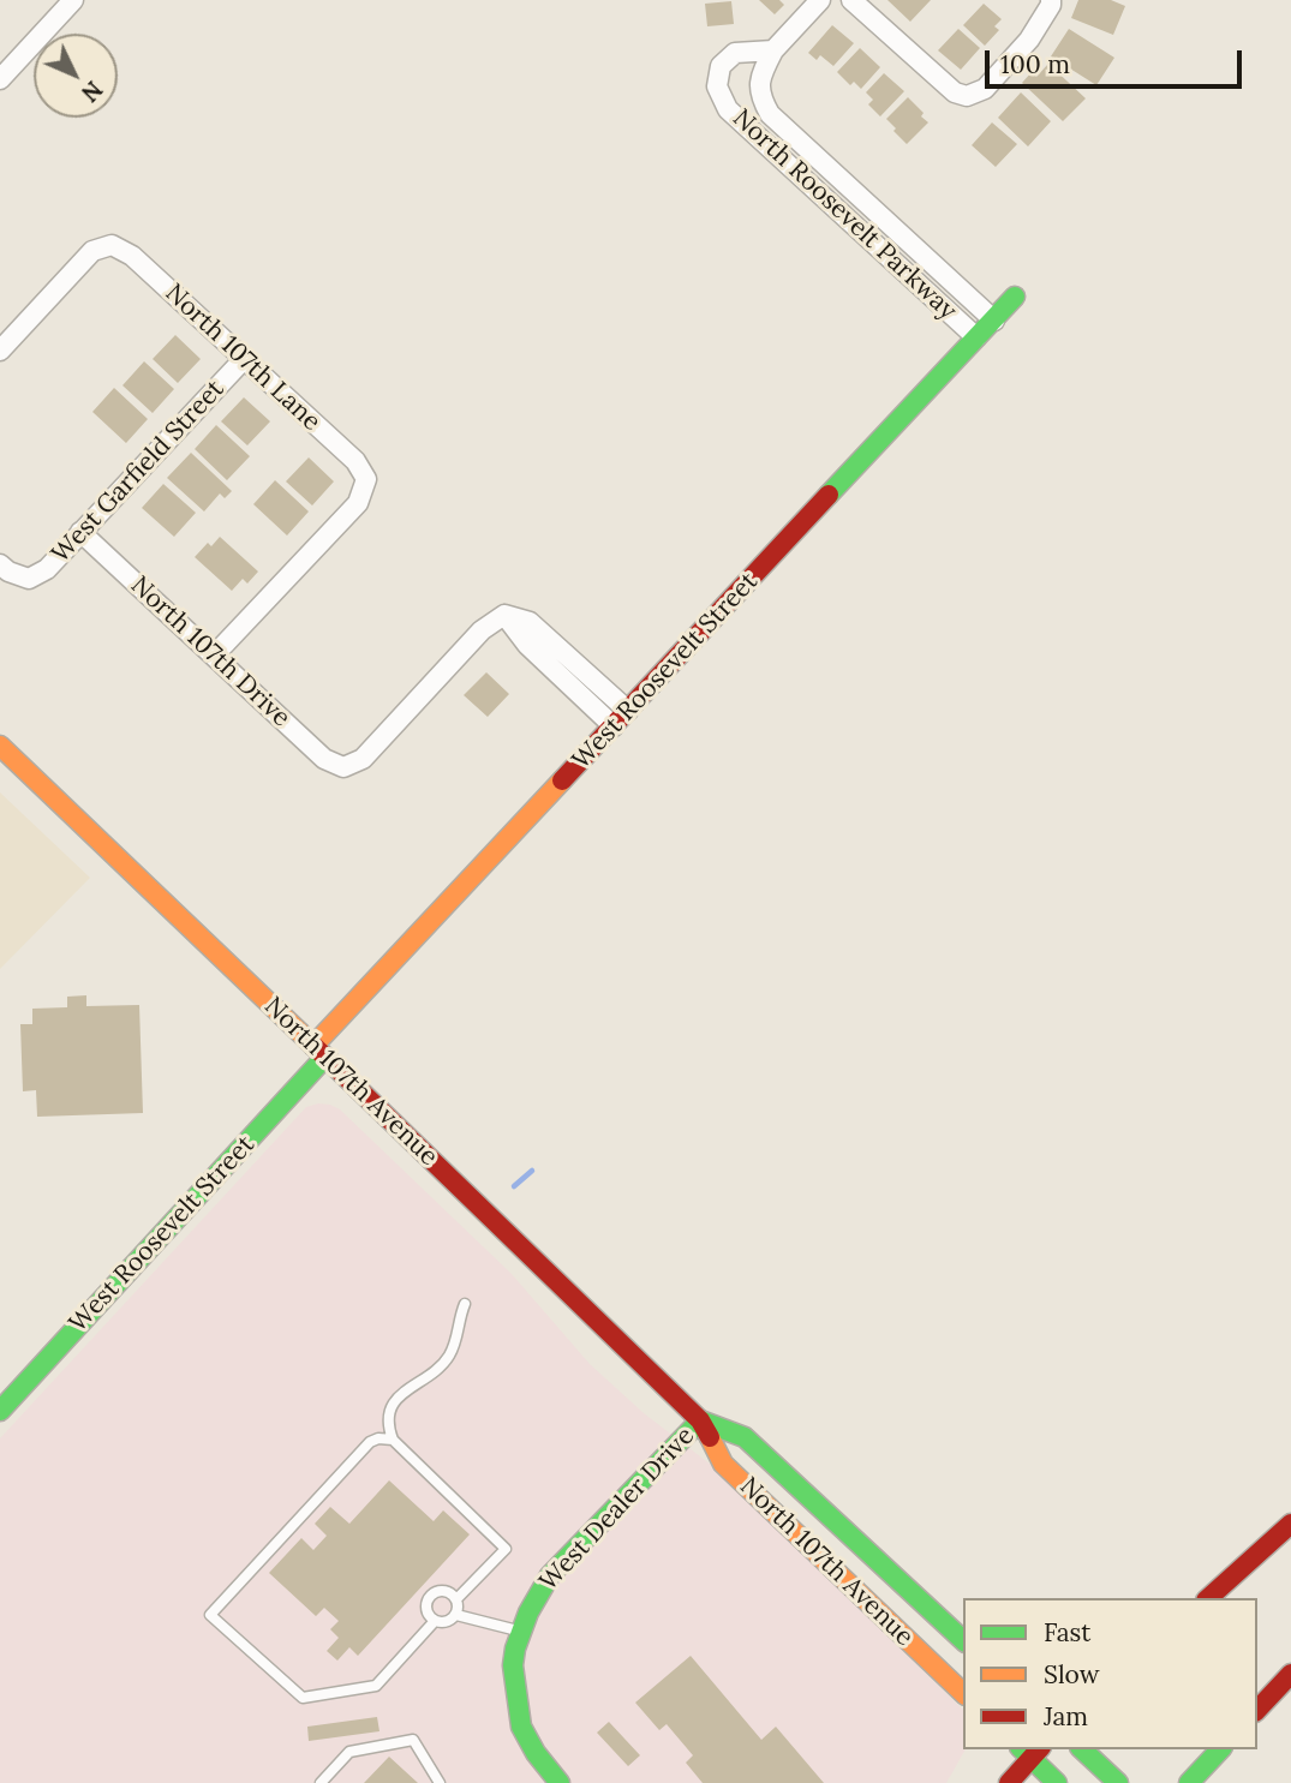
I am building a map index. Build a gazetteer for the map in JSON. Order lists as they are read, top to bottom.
{
  "streets": {
    "main road": ["West Roosevelt Street", "North 107th Avenue", "West Dealer Drive"],
    "street": [
      "North Roosevelt Parkway",
      "North 107th Lane",
      "West Garfield Street",
      "North 107th Drive"
    ]
  },
  "crossings": [
    ["North Roosevelt Parkway", "West Roosevelt Street"],
    ["North 107th Lane", "West Garfield Street"],
    ["North 107th Lane", "North 107th Drive"],
    ["West Garfield Street", "North 107th Drive"],
    ["West Roosevelt Street", "North 107th Avenue"],
    ["North 107th Avenue", "West Dealer Drive"]
  ],
  "legend": ["Fast", "Slow", "Jam"],
  "scale_bar": "100 m",
  "north": "bottom right"
}
